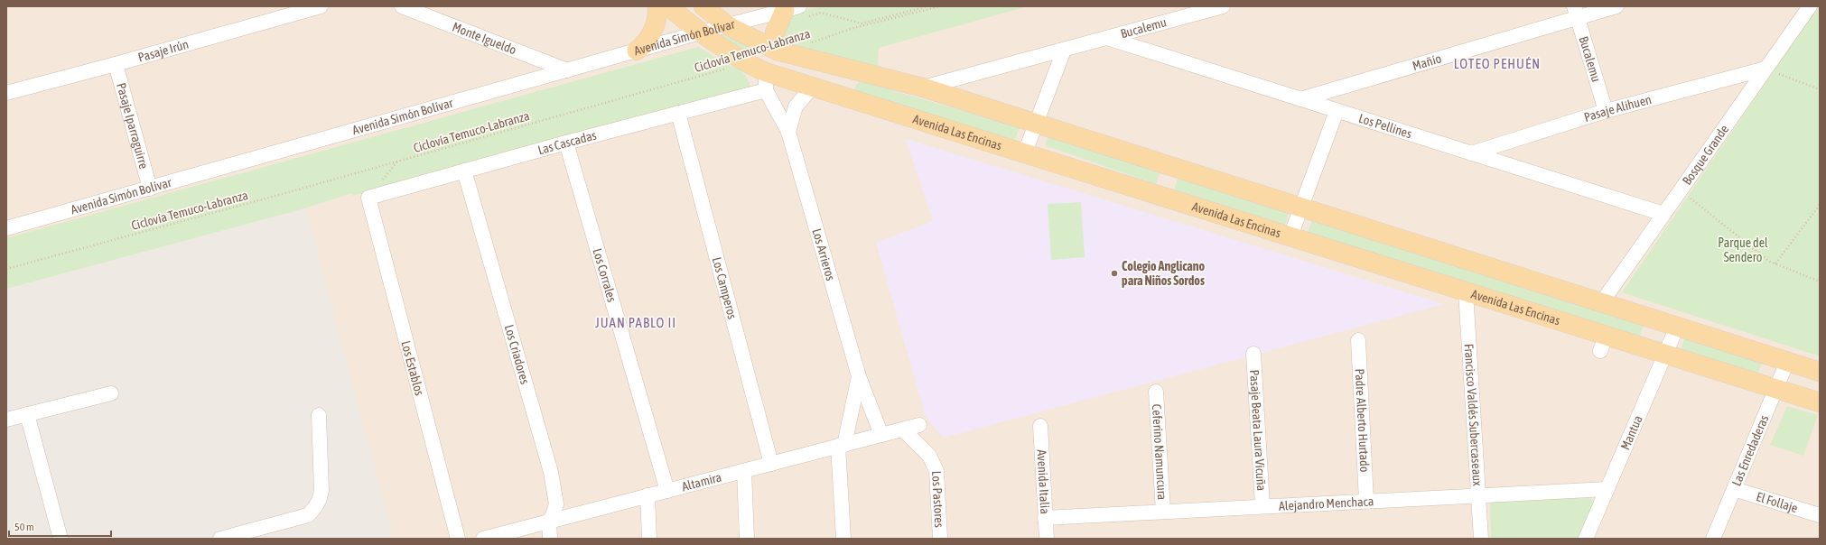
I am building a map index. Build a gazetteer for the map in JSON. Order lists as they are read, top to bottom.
{
  "streets": {
    "main road": ["Avenida Las Encinas"],
    "street": [
      "Bucalemu",
      "Avenida Simón Bolívar",
      "Monte Igueldo",
      "Pasaje Irún",
      "Mañío",
      "Pasaje Alihuen",
      "Pasaje Iparraguirre",
      "Los Pellines",
      "Las Cascadas",
      "Bosque Grande",
      "Los Arrieros",
      "Los Corrales",
      "Los Camperos",
      "Los Criadores",
      "Los Establos",
      "Francisco Valdés Subercaseaux",
      "Padre Alberto Hurtado",
      "Pasaje Beata Laura Vicuña",
      "Mantua",
      "Las Enredaderas",
      "Ceferino Namuncura",
      "Altamira",
      "Avenida Italia",
      "Los Pastores",
      "El Follaje",
      "Alejandro Menchaca"
    ],
    "path": ["Ciclovía Temuco-Labranza"]
  },
  "crossings": [
    ["Bucalemu", "Mañío"],
    ["Bucalemu", "Pasaje Alihuen"],
    ["Bucalemu", "Los Pellines"],
    ["Avenida Simón Bolívar", "Monte Igueldo"],
    ["Avenida Simón Bolívar", "Pasaje Iparraguirre"],
    ["Avenida Simón Bolívar", "Avenida Las Encinas"],
    ["Pasaje Irún", "Pasaje Iparraguirre"],
    ["Ciclovía Temuco-Labranza", "Avenida Las Encinas"],
    ["Mañío", "Los Pellines"],
    ["Pasaje Alihuen", "Los Pellines"],
    ["Pasaje Alihuen", "Bosque Grande"],
    ["Los Pellines", "Bosque Grande"],
    ["Avenida Las Encinas", "Las Cascadas"],
    ["Avenida Las Encinas", "Los Arrieros"],
    ["Avenida Las Encinas", "Francisco Valdés Subercaseaux"],
    ["Avenida Las Encinas", "Mantua"],
    ["Avenida Las Encinas", "Las Enredaderas"],
    ["Las Cascadas", "Los Arrieros"],
    ["Las Cascadas", "Los Corrales"],
    ["Las Cascadas", "Los Camperos"],
    ["Las Cascadas", "Los Criadores"],
    ["Las Cascadas", "Los Establos"],
    ["Los Arrieros", "Altamira"],
    ["Los Corrales", "Altamira"],
    ["Los Camperos", "Altamira"],
    ["Los Criadores", "Altamira"],
    ["Francisco Valdés Subercaseaux", "Alejandro Menchaca"],
    ["Padre Alberto Hurtado", "Alejandro Menchaca"],
    ["Pasaje Beata Laura Vicuña", "Alejandro Menchaca"],
    ["Mantua", "Alejandro Menchaca"],
    ["Las Enredaderas", "El Follaje"],
    ["Ceferino Namuncura", "Alejandro Menchaca"],
    ["Altamira", "Los Pastores"],
    ["Avenida Italia", "Alejandro Menchaca"]
  ],
  "districts": ["LOTEO PEHUÉN", "JUAN PABLO II"],
  "parks": ["Parque del Sendero"],
  "places": ["Colegio Anglicano para Niños Sordos"],
  "scale_bar": "50 m"
}
